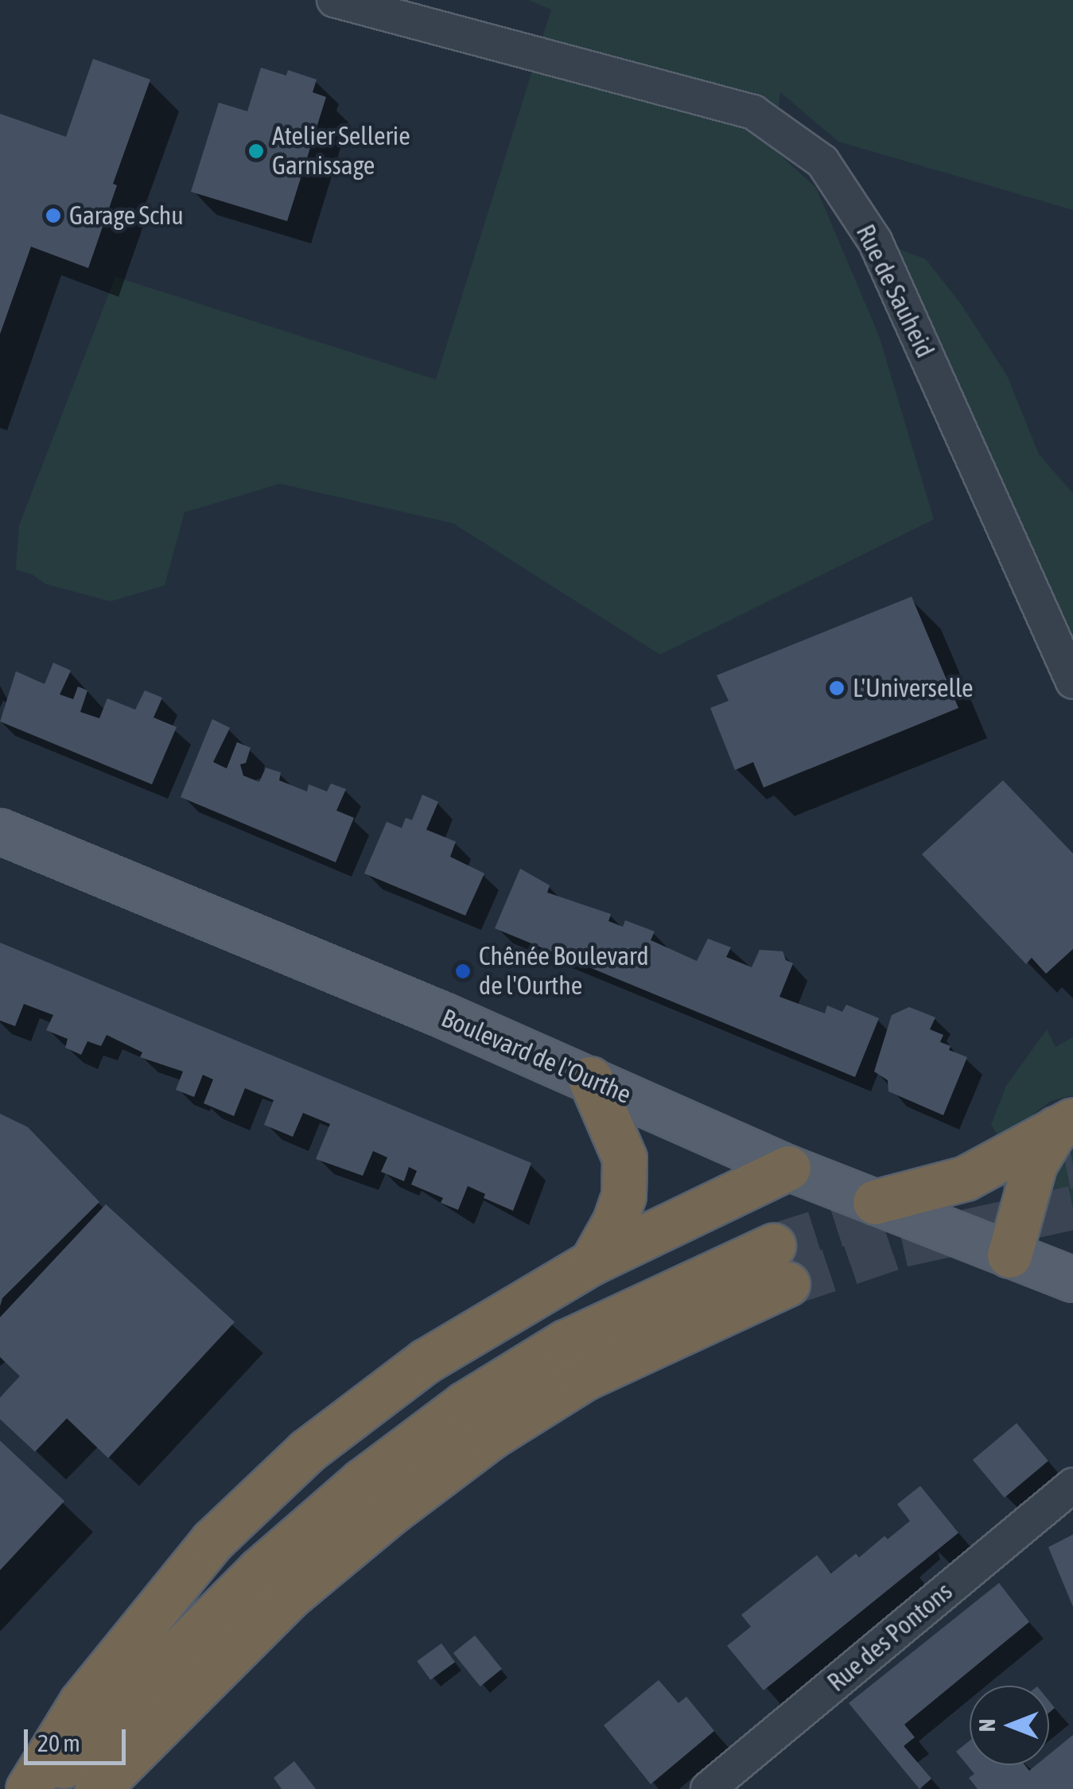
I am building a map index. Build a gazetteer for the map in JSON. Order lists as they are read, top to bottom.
{
  "streets": {
    "main road": ["Boulevard de l'Ourthe"],
    "street": ["Rue de Sauheid", "Rue des Pontons"]
  },
  "places": [
    "Atelier Sellerie Garnissage",
    "Garage Schu",
    "L'Universelle",
    "Chênée Boulevard de l'Ourthe"
  ],
  "scale_bar": "20 m",
  "north": "left"
}
